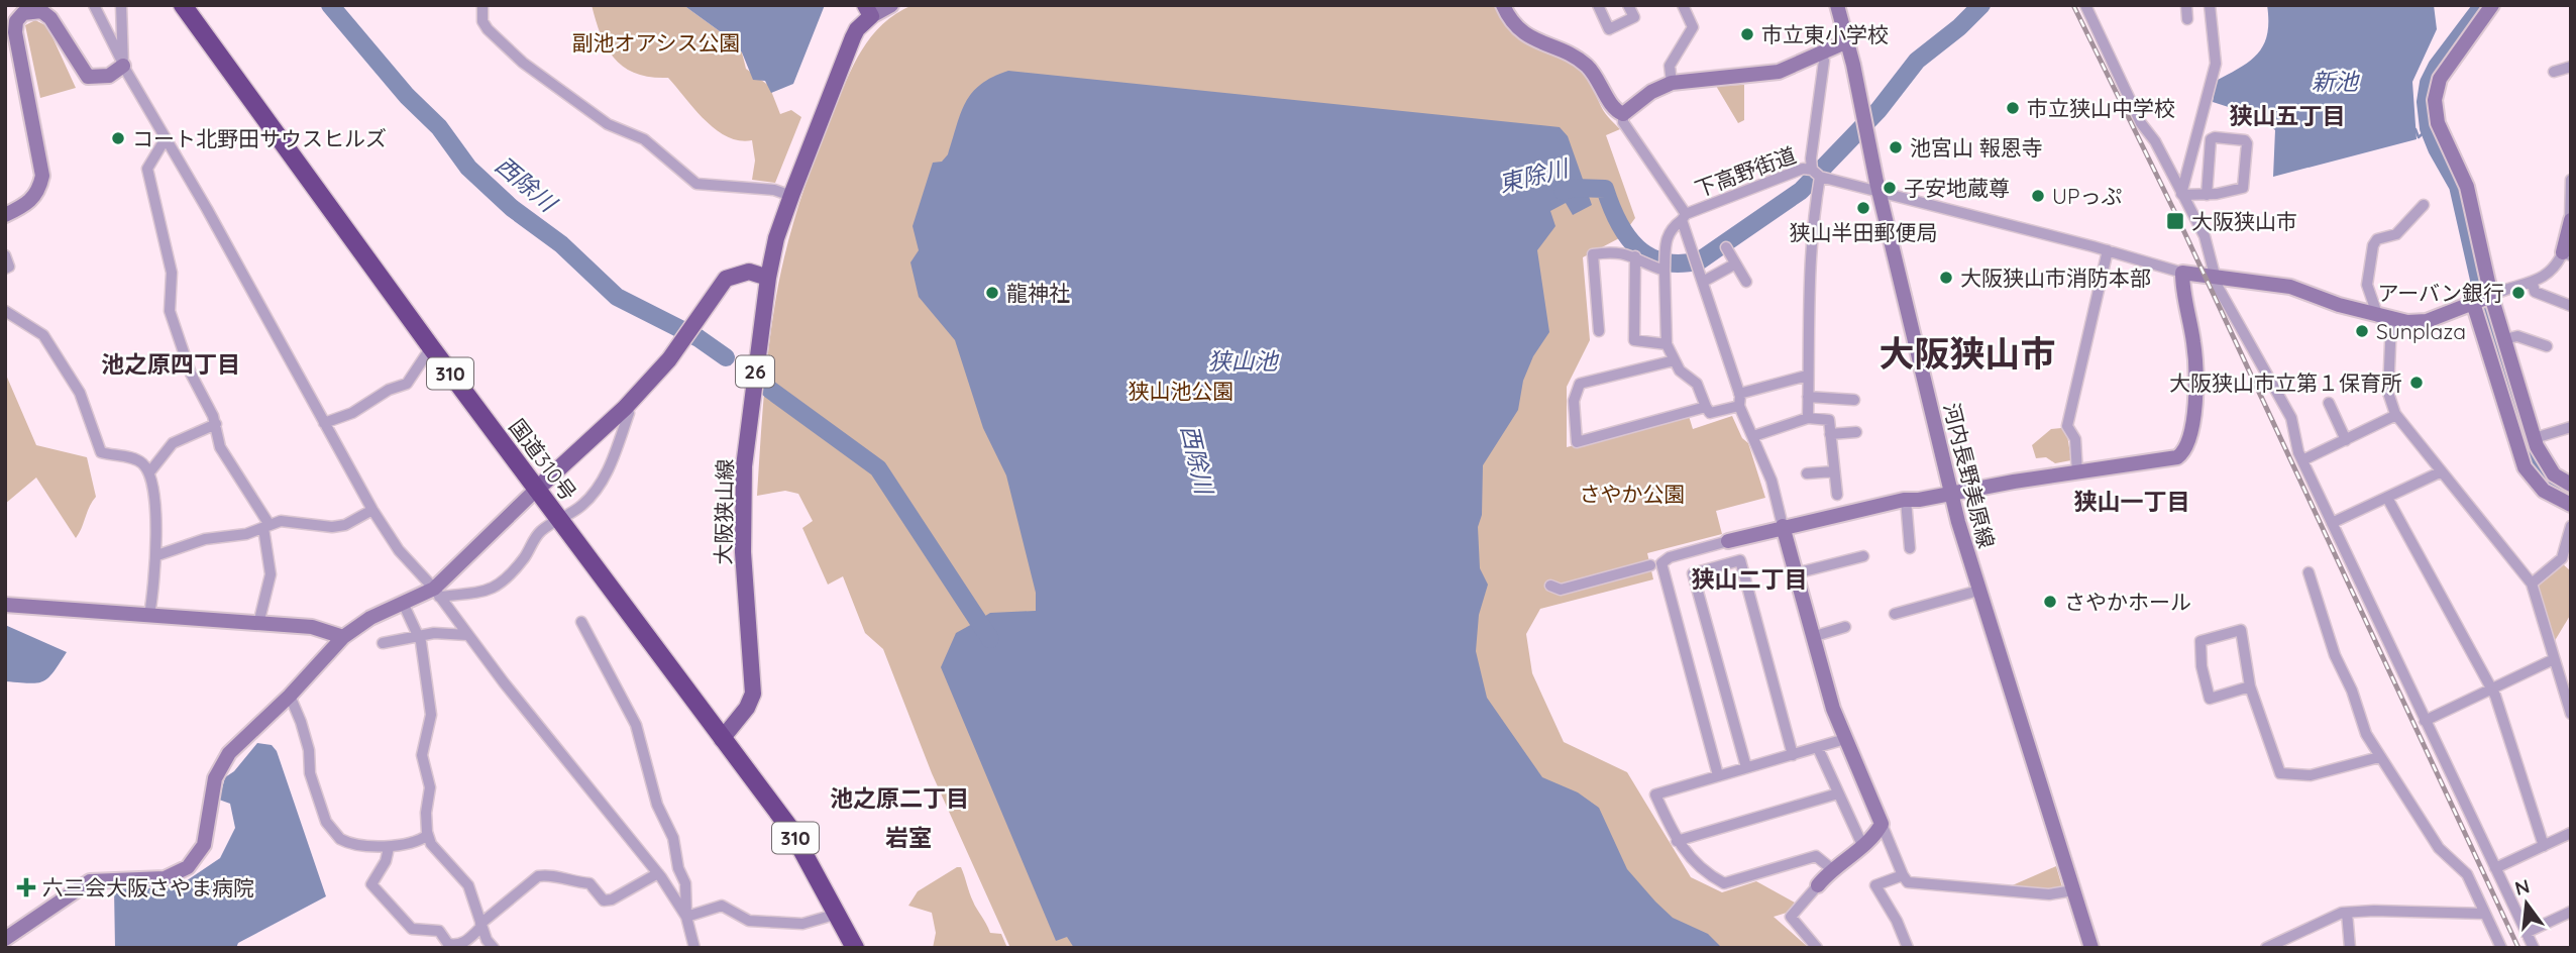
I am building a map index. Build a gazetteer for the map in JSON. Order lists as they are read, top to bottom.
{
  "streets": {
    "highway": ["310", "国道310号"],
    "main road": ["26", "大阪狭山線"],
    "street": ["下高野街道", "河内長野美原線"]
  },
  "crossings": [
    ["国道310号", "大阪狭山線"]
  ],
  "districts": [
    "狭山五丁目",
    "大阪狭山市",
    "池之原四丁目",
    "狭山一丁目",
    "狭山二丁目",
    "池之原二丁目",
    "岩室"
  ],
  "water": [
    "新池",
    "東除川",
    "西除川",
    "狭山池"
  ],
  "parks": ["副池オアシス公園", "狭山池公園", "さやか公園"],
  "places": {
    "other": [
      "市立東小学校",
      "市立狭山中学校",
      "コート北野田サウスヒルズ",
      "池宮山 報恩寺",
      "子安地蔵尊",
      "UPっぷ",
      "狭山半田郵便局",
      "大阪狭山市消防本部",
      "龍神社",
      "アーバン銀行",
      "Sunplaza",
      "大阪狭山市立第１保育所",
      "さやかホール"
    ],
    "transit": ["大阪狭山市"],
    "health": ["六三会大阪さやま病院"]
  },
  "north": "top"
}
